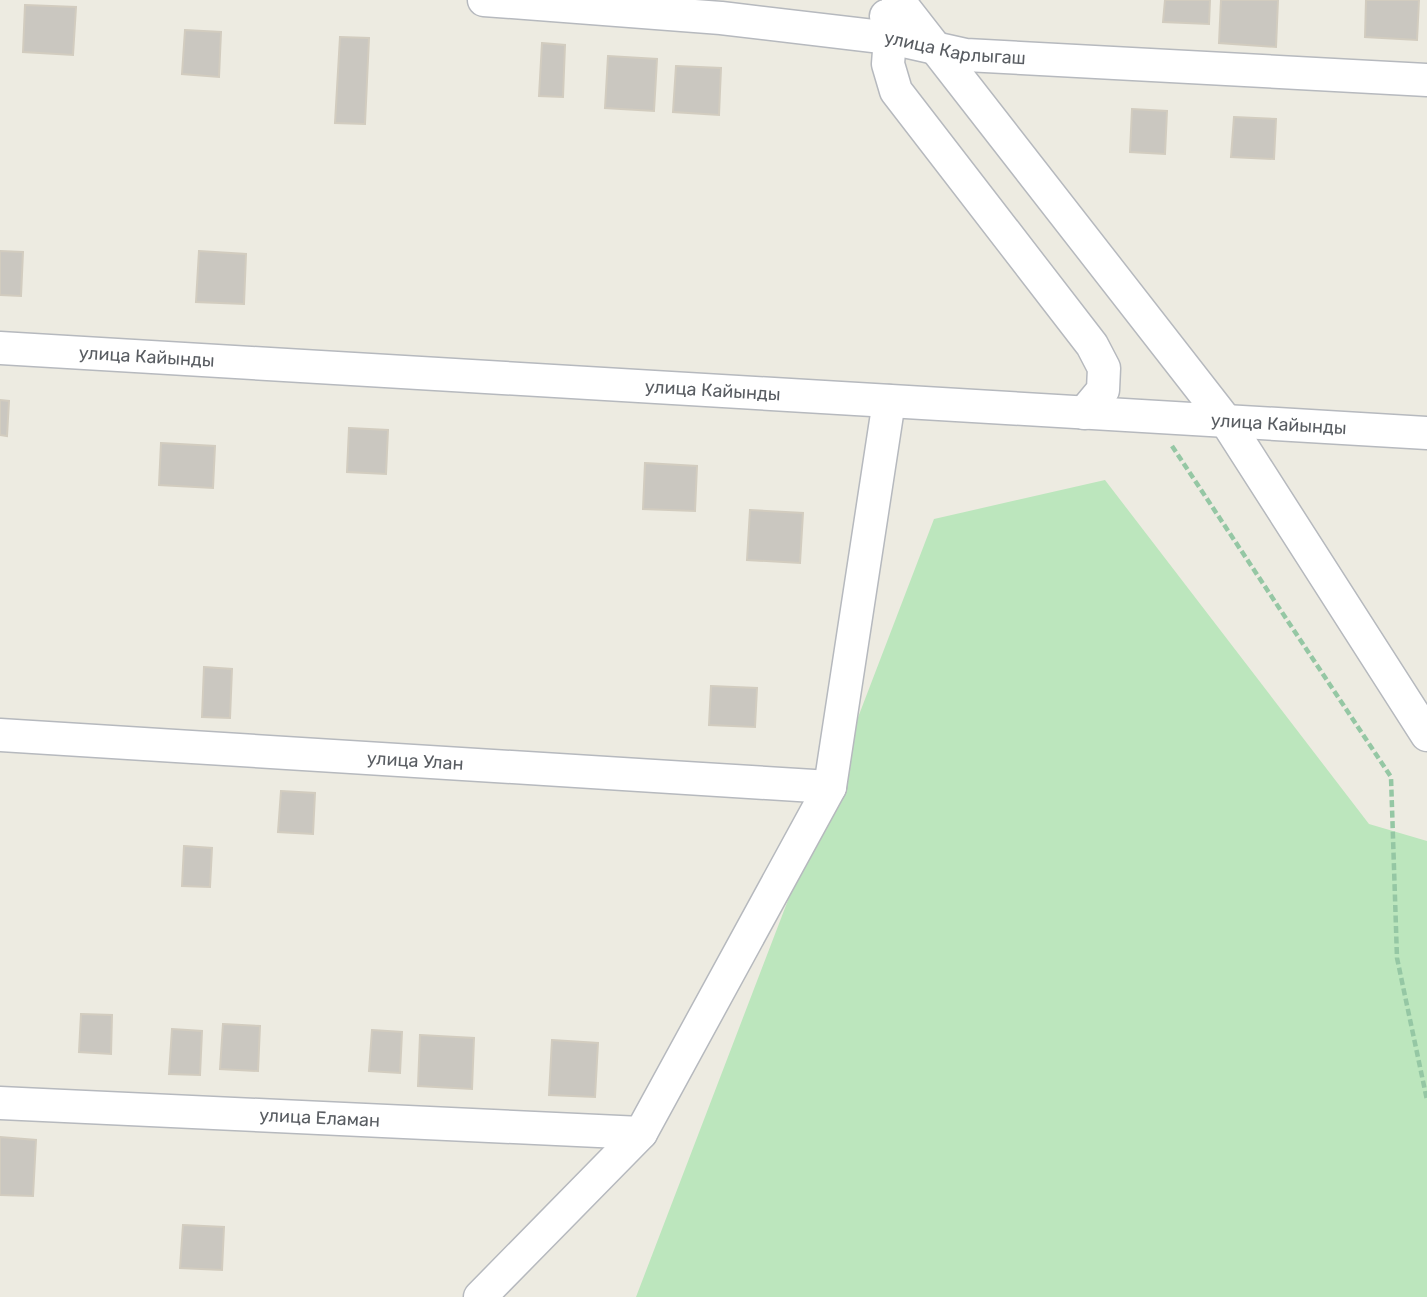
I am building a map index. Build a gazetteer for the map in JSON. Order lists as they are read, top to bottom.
{
  "streets": {
    "street": [
      "улица Карлыгаш",
      "улица Кайынды",
      "улица Улан",
      "улица Еламан"
    ]
  }
}
